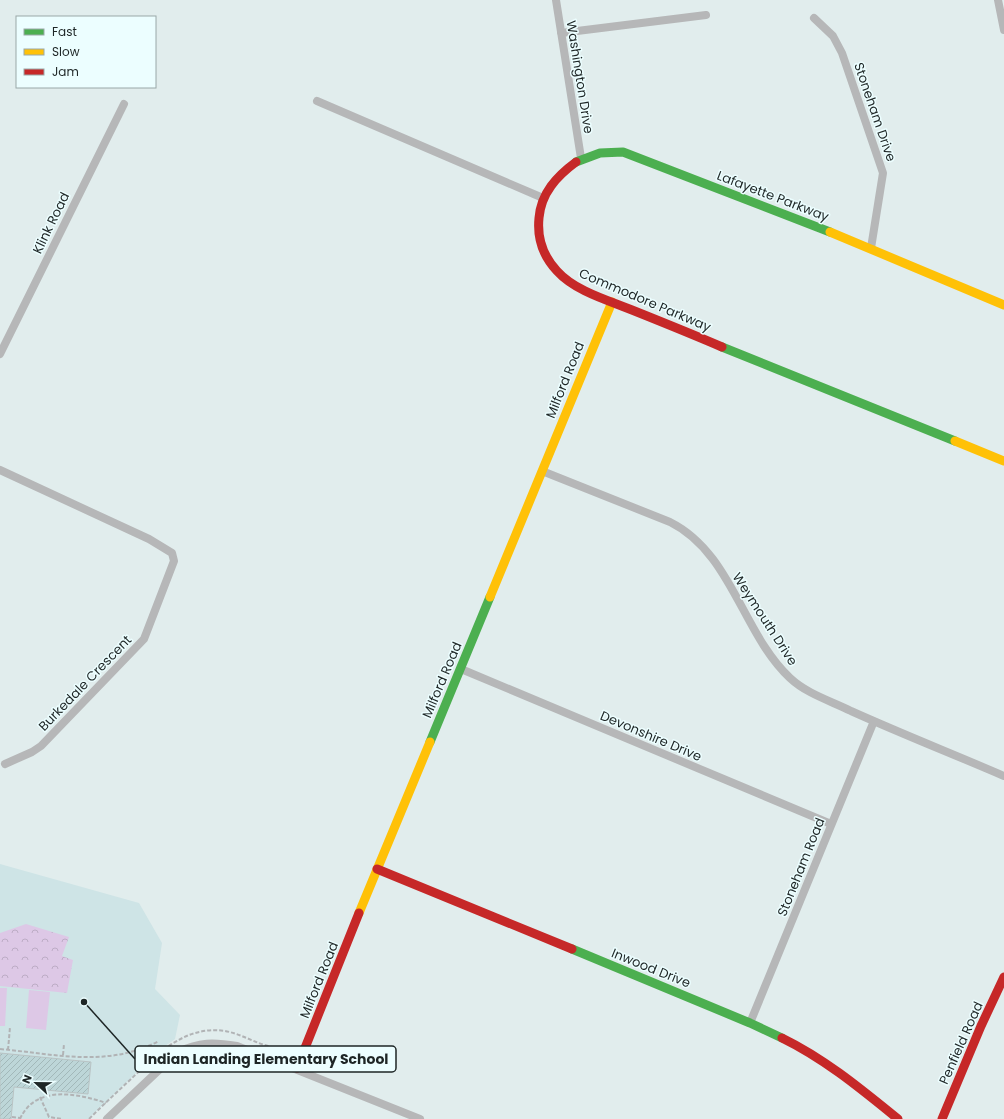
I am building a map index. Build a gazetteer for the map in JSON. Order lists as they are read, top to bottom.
{
  "streets": {
    "street": [
      "Washington Drive",
      "Stoneham Drive",
      "Lafayette Parkway",
      "Klink Road",
      "Commodore Parkway",
      "Milford Road",
      "Weymouth Drive",
      "Burkedale Crescent",
      "Devonshire Drive",
      "Stoneham Road",
      "Inwood Drive",
      "Penfield Road"
    ]
  },
  "crossings": [
    ["Washington Drive", "Lafayette Parkway"],
    ["Stoneham Drive", "Lafayette Parkway"],
    ["Lafayette Parkway", "Commodore Parkway"],
    ["Commodore Parkway", "Milford Road"],
    ["Milford Road", "Weymouth Drive"],
    ["Milford Road", "Devonshire Drive"],
    ["Milford Road", "Inwood Drive"],
    ["Weymouth Drive", "Stoneham Road"],
    ["Devonshire Drive", "Stoneham Road"],
    ["Stoneham Road", "Inwood Drive"]
  ],
  "places": ["Indian Landing Elementary School"],
  "legend": ["Fast", "Slow", "Jam"],
  "north": "left"
}
